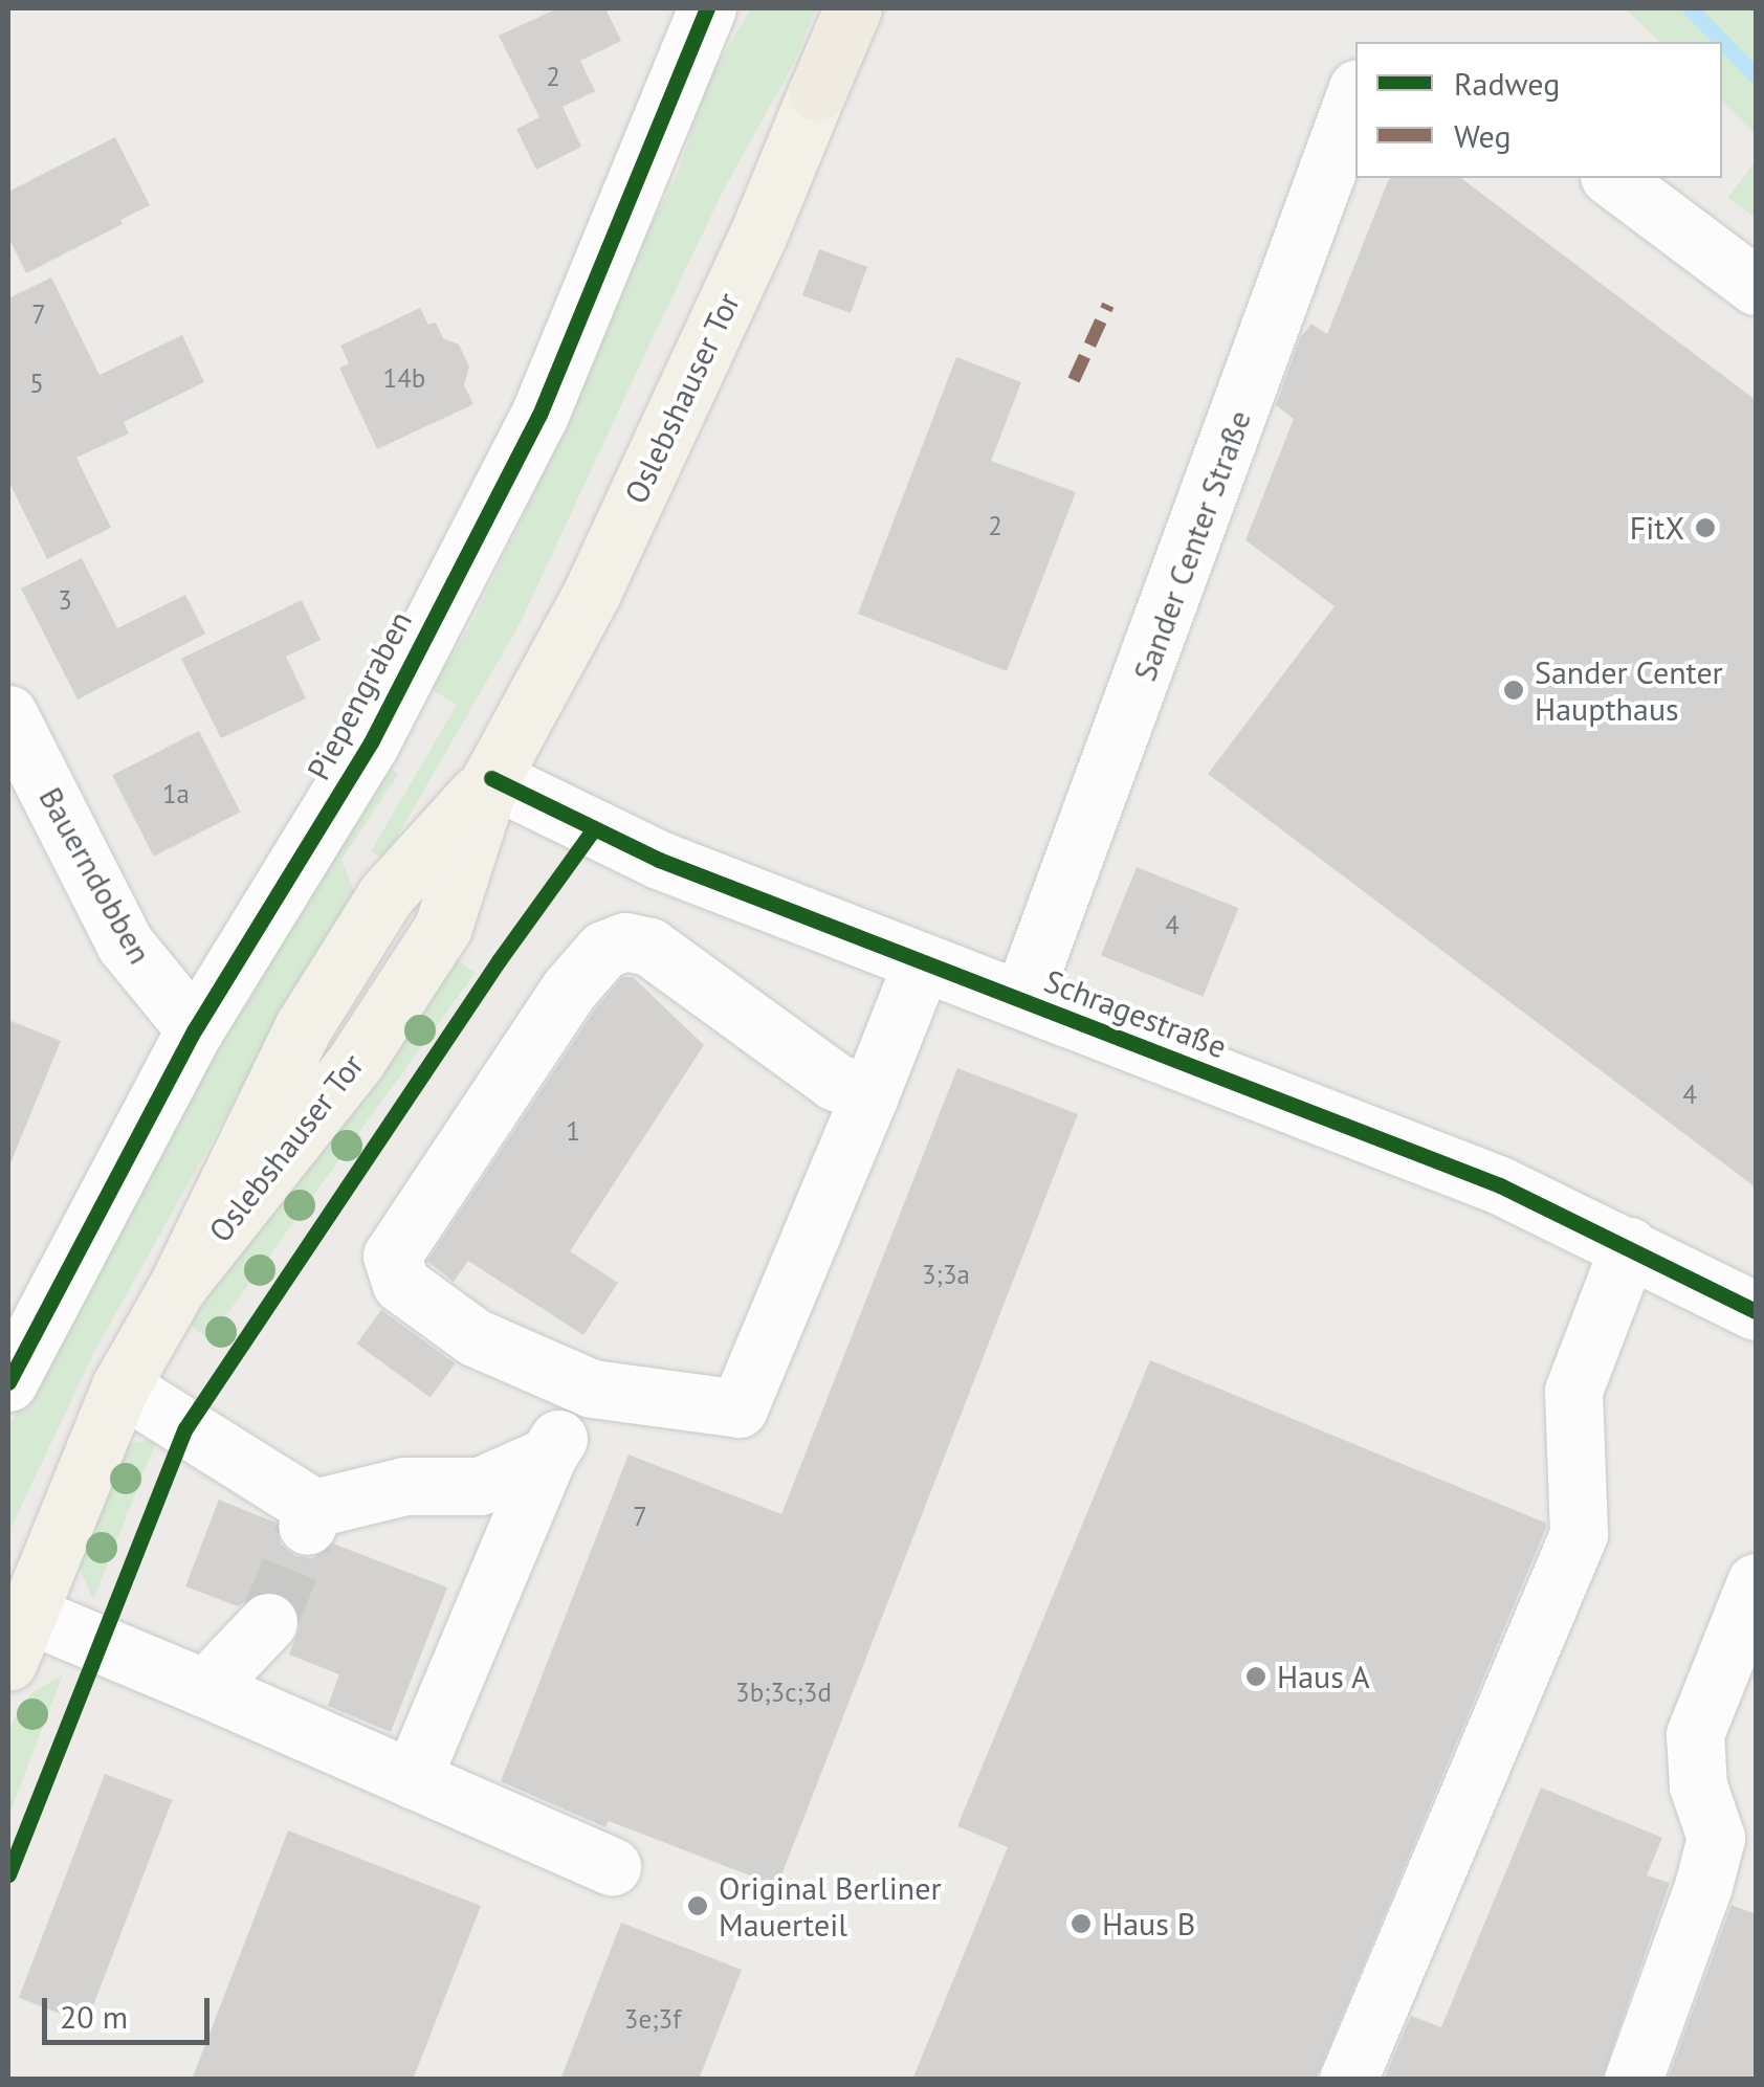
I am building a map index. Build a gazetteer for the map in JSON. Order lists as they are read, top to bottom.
{
  "streets": {
    "highway": ["Oslebshauser Tor"],
    "street": [
      "Sander Center Straße",
      "Piepengraben",
      "Bauerndobben",
      "Schragestraße"
    ]
  },
  "crossings": [
    ["Oslebshauser Tor", "Schragestraße"],
    ["Sander Center Straße", "Schragestraße"],
    ["Piepengraben", "Bauerndobben"]
  ],
  "places": [
    "FitX",
    "Sander Center Haupthaus",
    "Haus A",
    "Original Berliner Mauerteil",
    "Haus B"
  ],
  "house_numbers": [
    "2",
    "7",
    "14b",
    "5",
    "2",
    "3",
    "1a",
    "4",
    "4",
    "1",
    "3;3a",
    "7",
    "3b;3c;3d",
    "3e;3f"
  ],
  "legend": ["Radweg", "Weg"],
  "scale_bar": "20 m"
}
